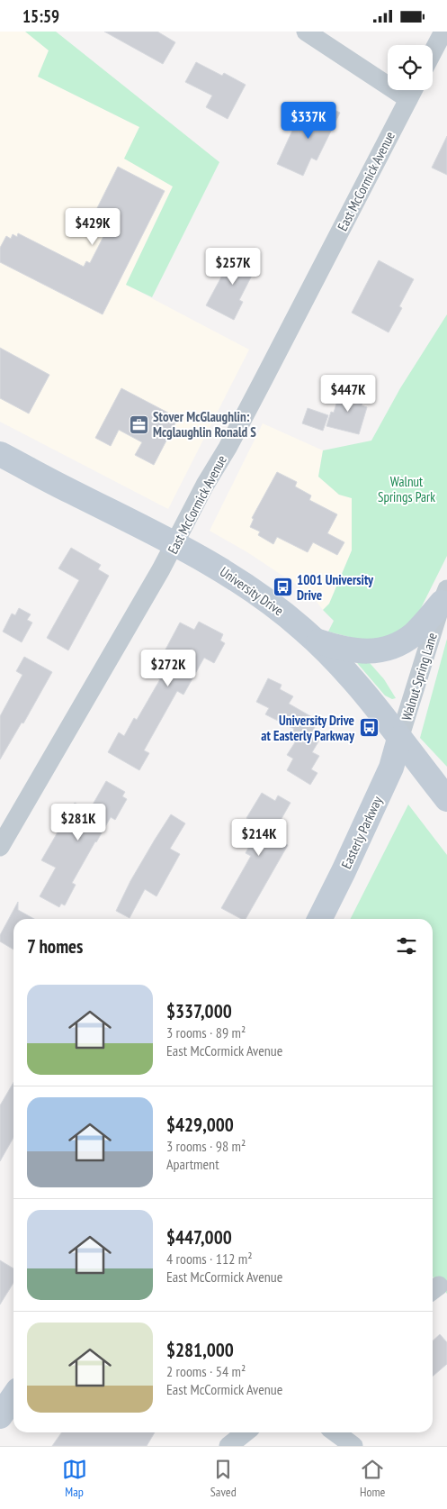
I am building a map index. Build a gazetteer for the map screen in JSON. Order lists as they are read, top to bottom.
{
  "streets": {
    "main road": ["University Drive", "Easterly Parkway"],
    "street": ["East McCormick Avenue", "Walnut Spring Lane"]
  },
  "crossings": [
    ["East McCormick Avenue", "University Drive"],
    ["University Drive", "Walnut Spring Lane"],
    ["University Drive", "Easterly Parkway"],
    ["Walnut Spring Lane", "Easterly Parkway"]
  ],
  "parks": ["Walnut Springs Park"],
  "places": {
    "office": ["Stover McGlaughlin: Mcglaughlin Ronald S"],
    "bus stop": ["1001 University Drive", "University Drive at Easterly Parkway"]
  },
  "page": {
    "status": "15:59",
    "price": [
      "$337K",
      "$429K",
      "$257K",
      "$447K",
      "$272K",
      "$281K",
      "$214K"
    ],
    "heading": "7 homes",
    "list": [
      {
        "name": "$337,000",
        "note": "3 rooms · 89 m² · East McCormick Avenue"
      },
      {
        "name": "$429,000",
        "note": "3 rooms · 98 m² · Apartment"
      },
      {
        "name": "$447,000",
        "note": "4 rooms · 112 m² · East McCormick Avenue"
      },
      {
        "name": "$281,000",
        "note": "2 rooms · 54 m² · East McCormick Avenue"
      }
    ],
    "tabs": ["Map", "Saved", "Home"]
  }
}
